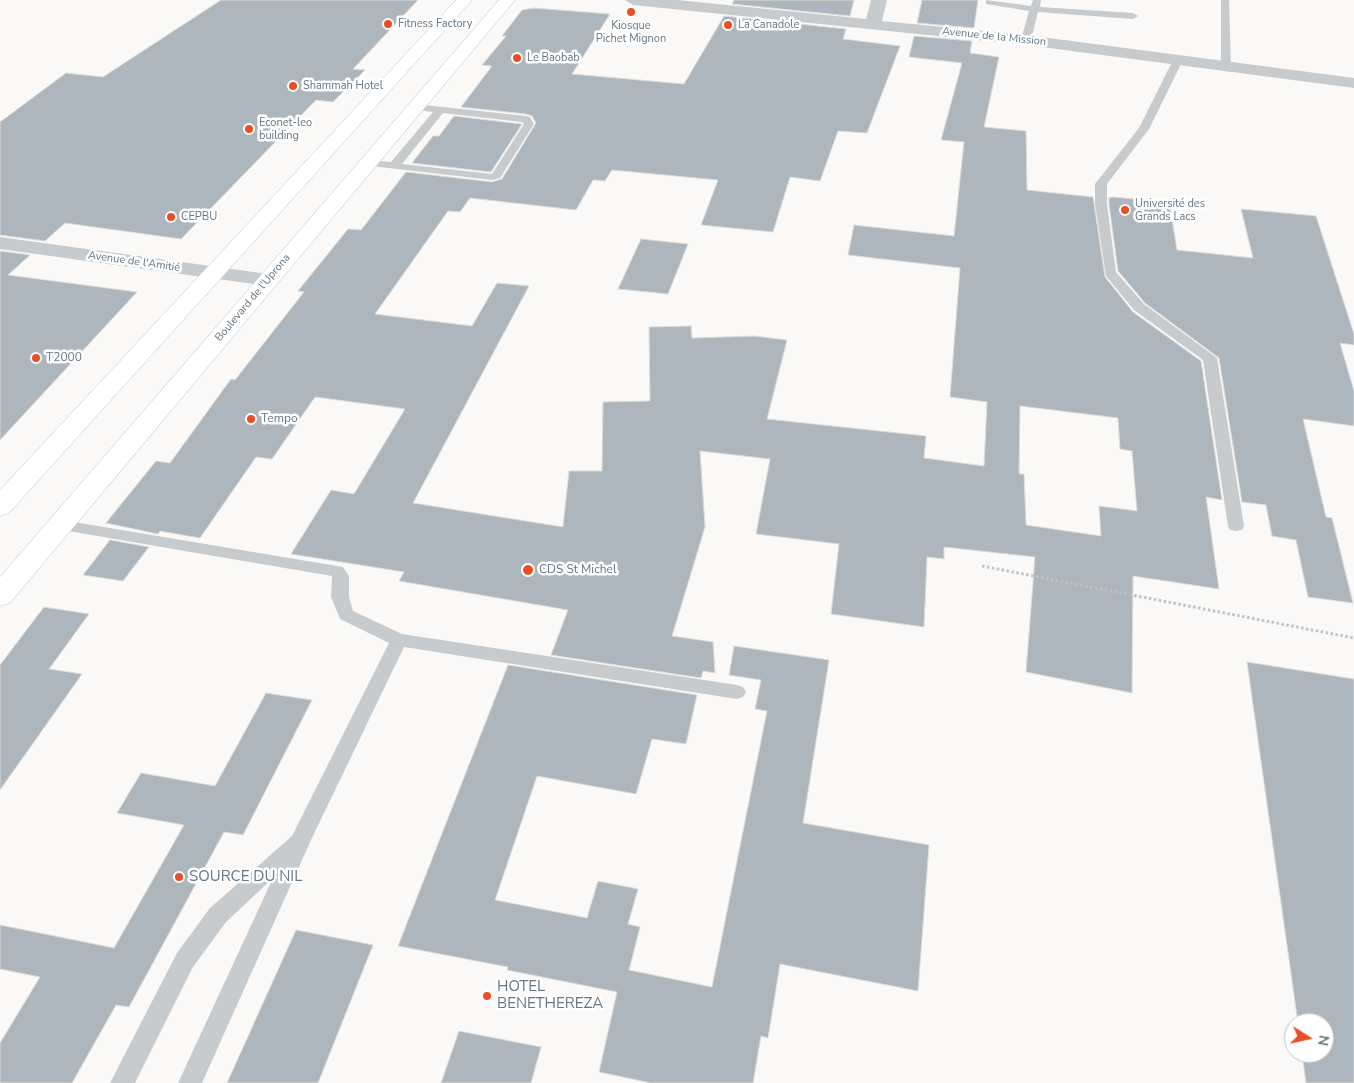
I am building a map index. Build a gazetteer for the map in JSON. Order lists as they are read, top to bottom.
{
  "streets": {
    "street": ["Avenue de la Mission", "Avenue de l'Amitié", "Boulevard de l'Uprona"]
  },
  "crossings": [
    ["Avenue de l'Amitié", "Boulevard de l'Uprona"]
  ],
  "places": [
    "Kiosque Pichet Mignon",
    "Fitness Factory",
    "La Canadole",
    "Le Baobab",
    "Shammah Hotel",
    "Econet-leo building",
    "Université des Grands Lacs",
    "CEPBU",
    "T2000",
    "Tempo",
    "CDS St Michel",
    "SOURCE DU NIL",
    "HOTEL BENETHEREZA"
  ],
  "north": "right"
}
